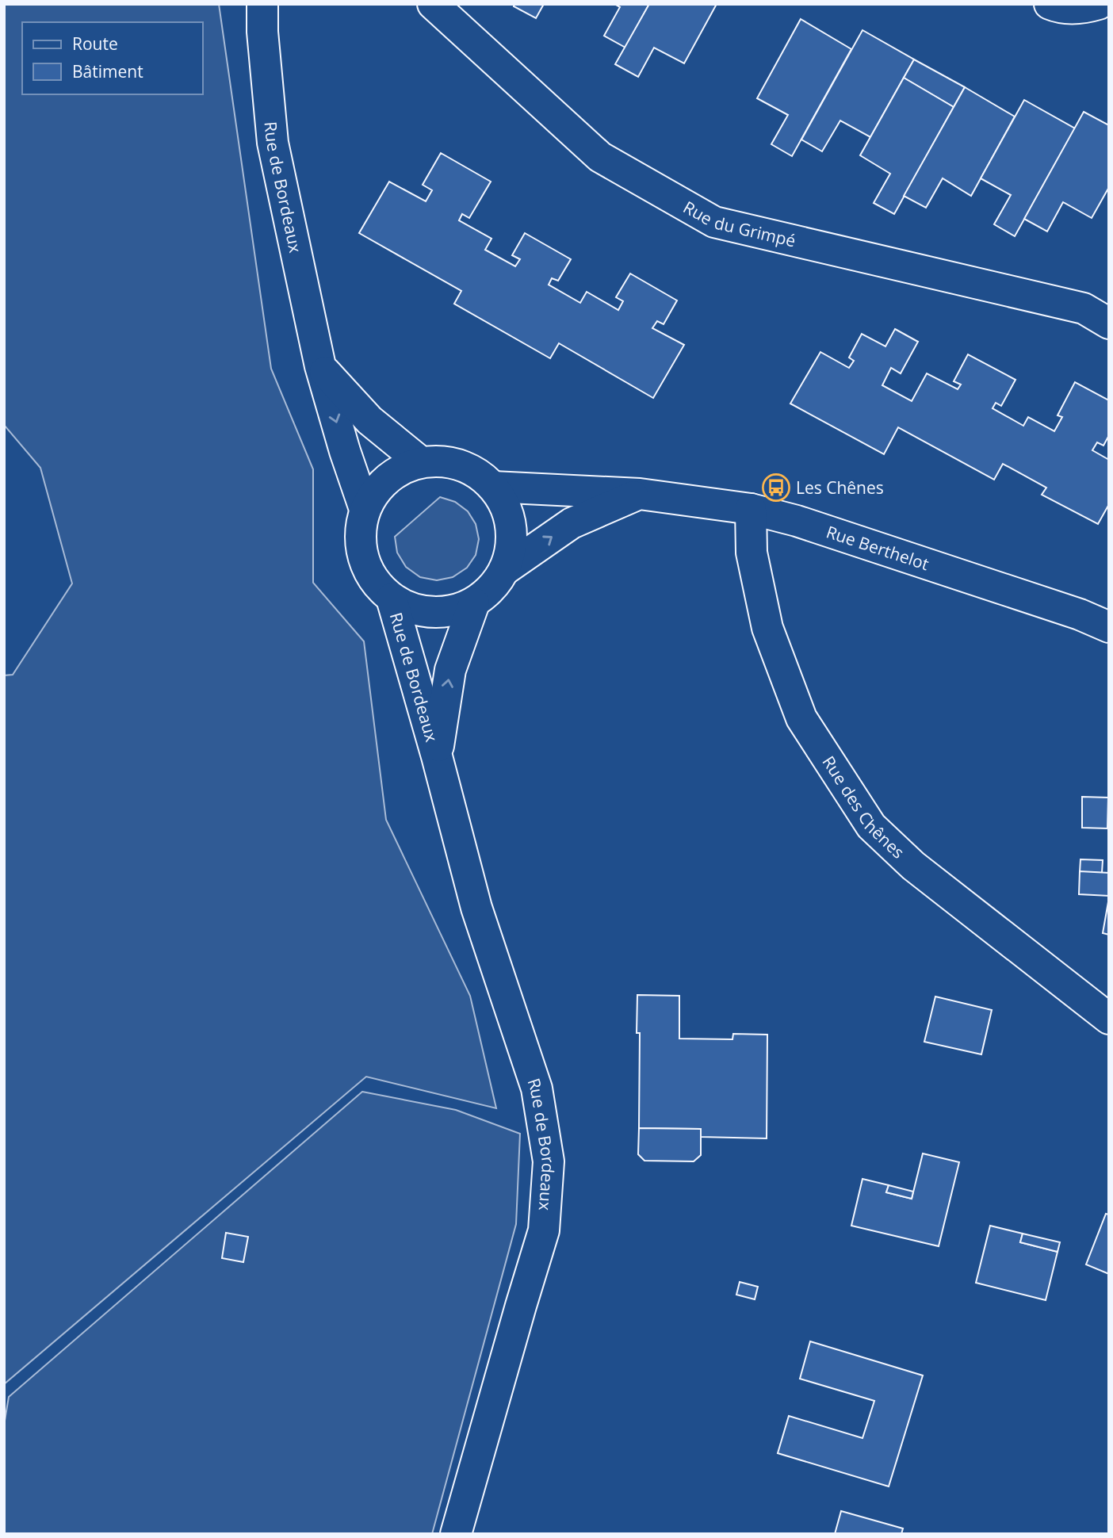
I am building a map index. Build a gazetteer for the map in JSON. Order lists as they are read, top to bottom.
{
  "streets": {
    "main road": [
      "Rue de Bordeaux",
      "Rue du Grimpé",
      "Rue Berthelot",
      "Rue des Chênes"
    ]
  },
  "crossings": [
    ["Rue de Bordeaux", "Rue Berthelot"],
    ["Rue Berthelot", "Rue des Chênes"]
  ],
  "places": {
    "bus stop": ["Les Chênes"]
  },
  "legend": ["Route", "Bâtiment"]
}
